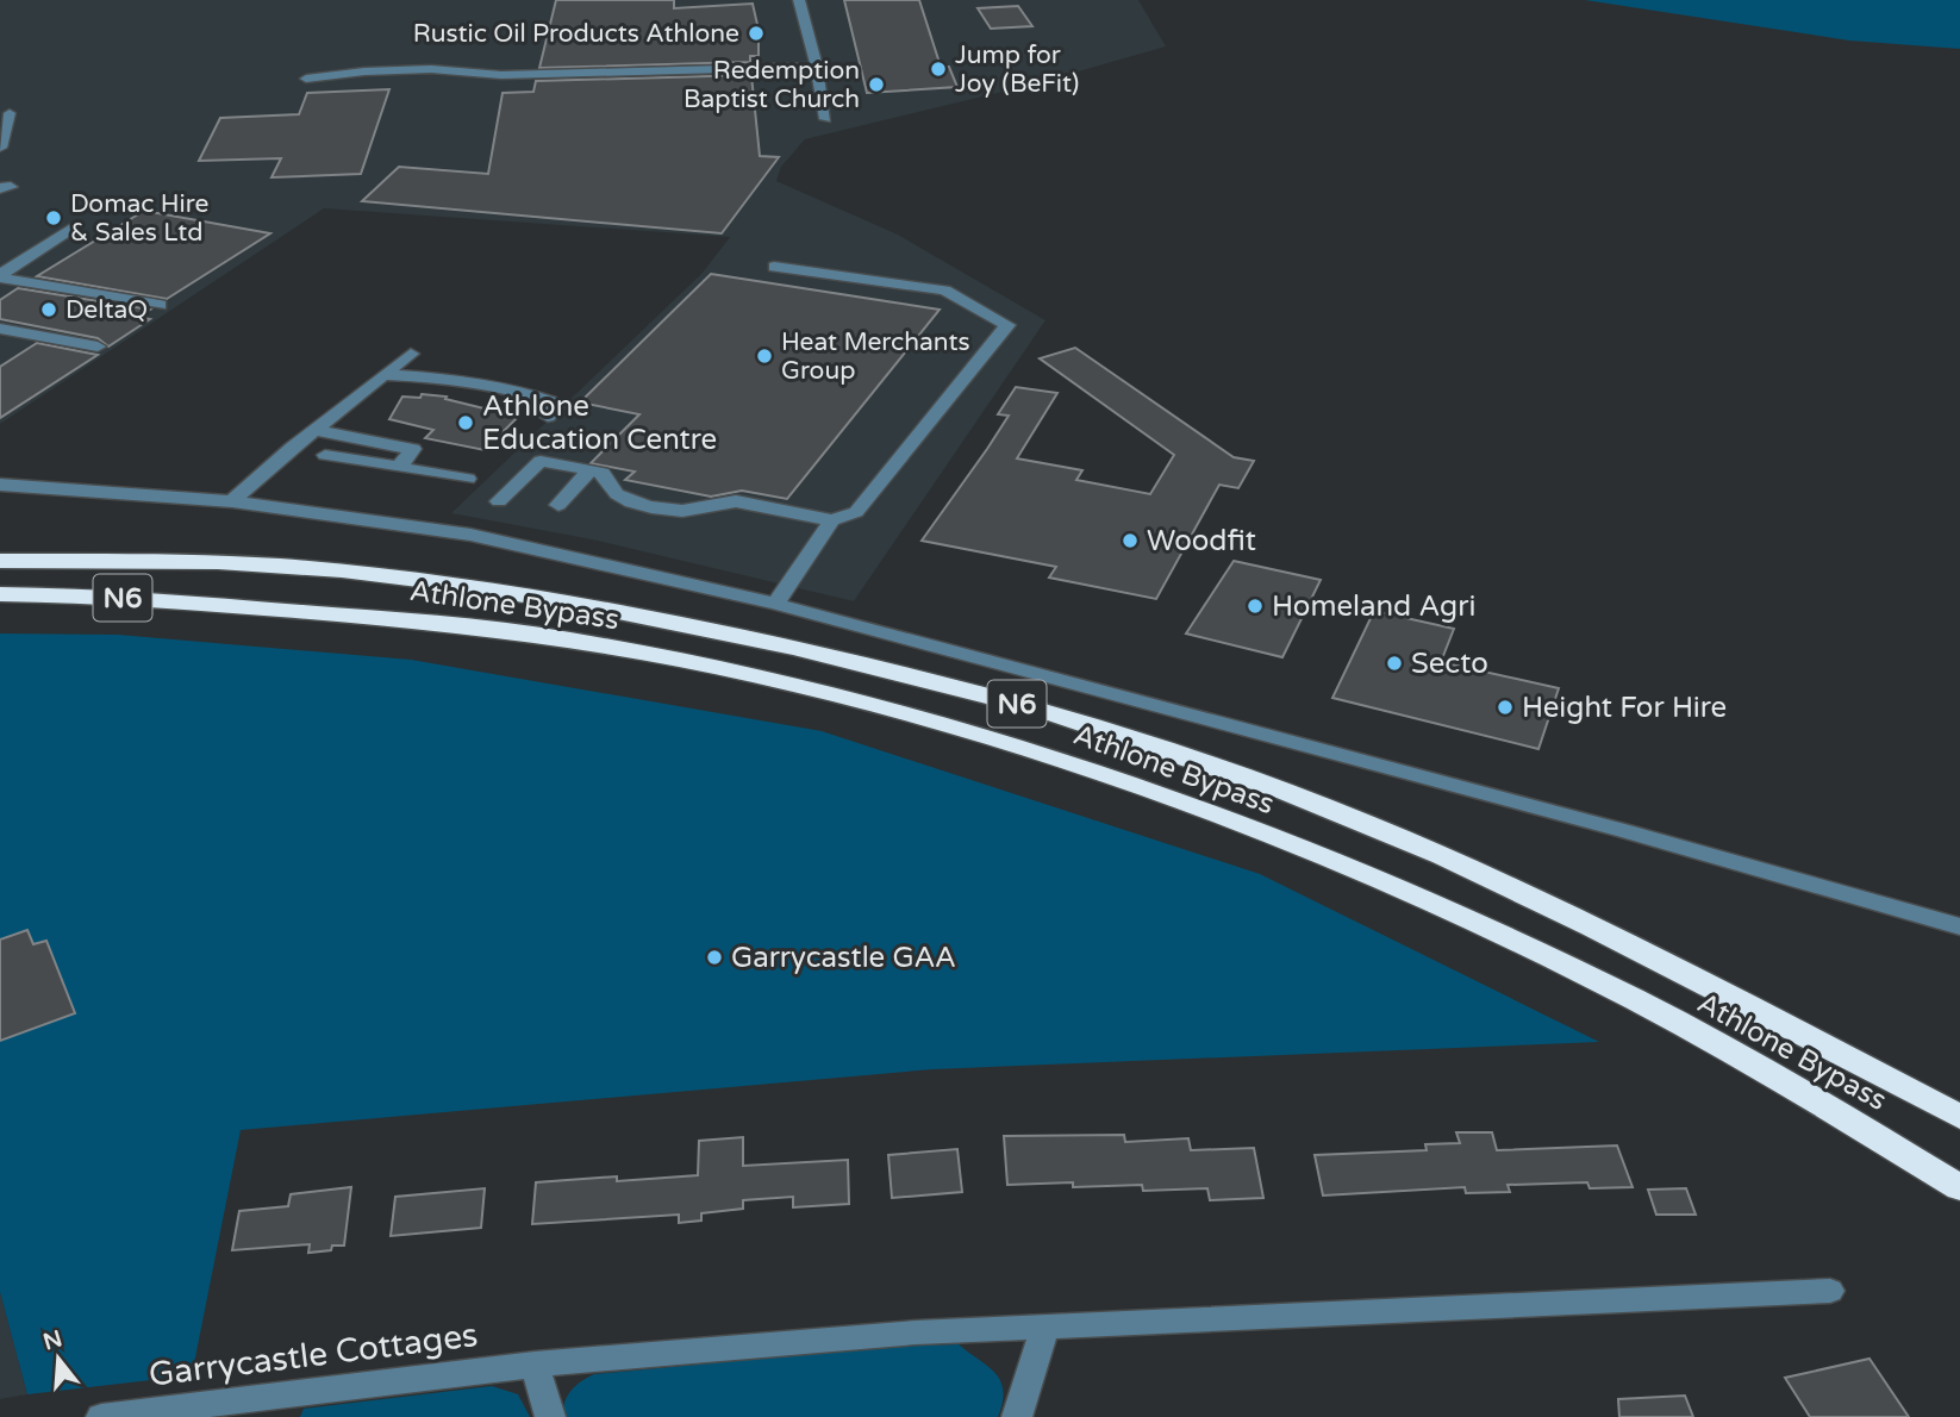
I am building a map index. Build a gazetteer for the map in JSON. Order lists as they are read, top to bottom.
{
  "streets": {
    "highway": ["N6", "Athlone Bypass"],
    "street": ["Garrycastle Cottages"]
  },
  "crossings": [
    ["N6", "Athlone Bypass"]
  ],
  "places": [
    "Rustic Oil Products Athlone",
    "Jump for Joy (BeFit)",
    "Redemption Baptist Church",
    "Domac Hire & Sales Ltd",
    "DeltaQ",
    "Heat Merchants Group",
    "Athlone Education Centre",
    "Woodfit",
    "Homeland Agri",
    "Secto",
    "Height For Hire",
    "Garrycastle GAA"
  ],
  "north": "top"
}
